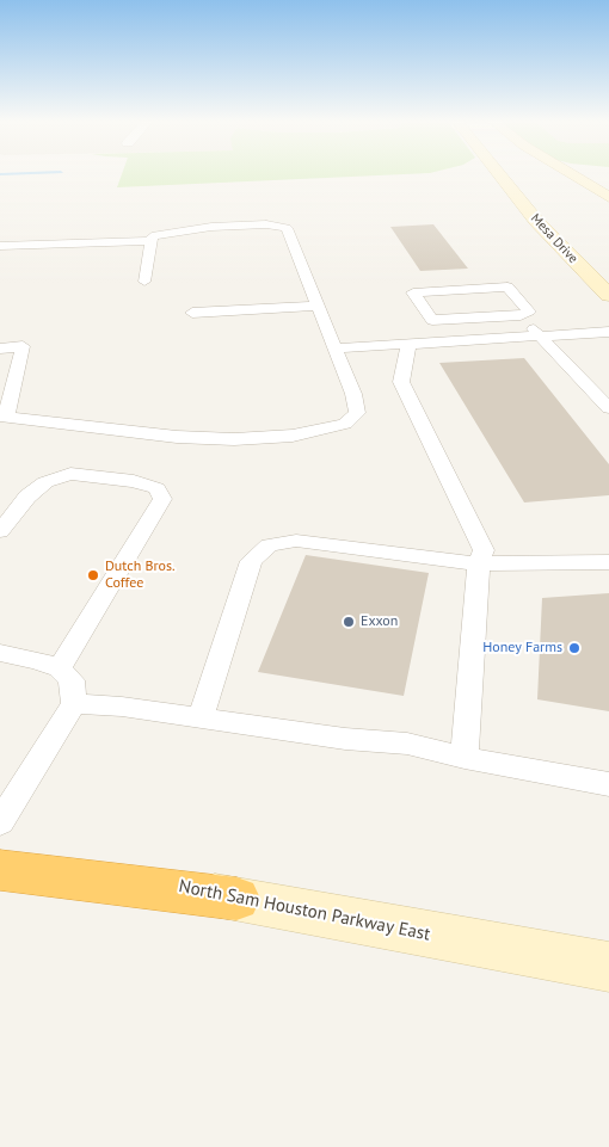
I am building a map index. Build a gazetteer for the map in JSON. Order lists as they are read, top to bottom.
{
  "streets": {
    "street": ["Mesa Drive", "North Sam Houston Parkway East"]
  },
  "places": ["Dutch Bros. Coffee", "Exxon", "Honey Farms"]
}
